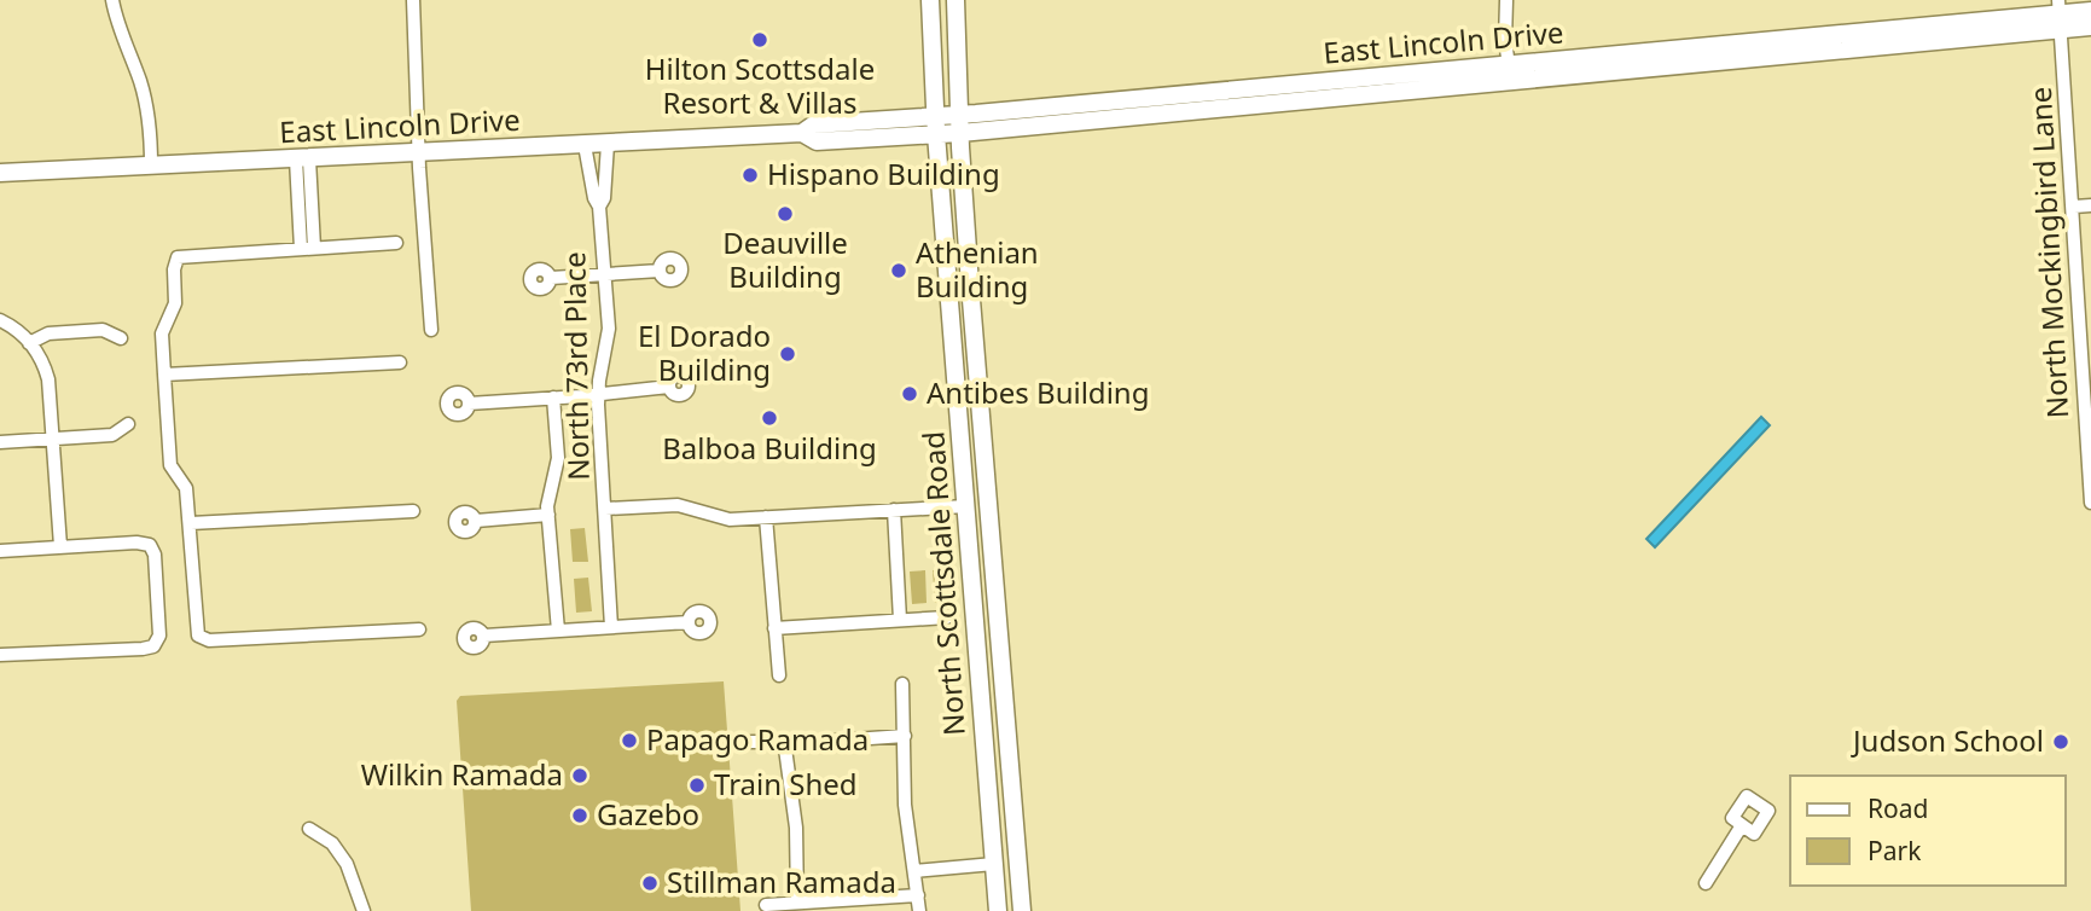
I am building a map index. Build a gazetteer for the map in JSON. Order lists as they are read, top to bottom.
{
  "streets": {
    "main road": ["East Lincoln Drive", "North Scottsdale Road"],
    "street": ["North Mockingbird Lane", "North 73rd Place"]
  },
  "crossings": [
    ["East Lincoln Drive", "North Mockingbird Lane"],
    ["East Lincoln Drive", "North 73rd Place"],
    ["East Lincoln Drive", "North Scottsdale Road"]
  ],
  "places": [
    "Hilton Scottsdale Resort & Villas",
    "Hispano Building",
    "Deauville Building",
    "Athenian Building",
    "El Dorado Building",
    "Antibes Building",
    "Balboa Building",
    "Papago Ramada",
    "Judson School",
    "Wilkin Ramada",
    "Train Shed",
    "Gazebo",
    "Stillman Ramada"
  ],
  "legend": ["Road", "Park"]
}
